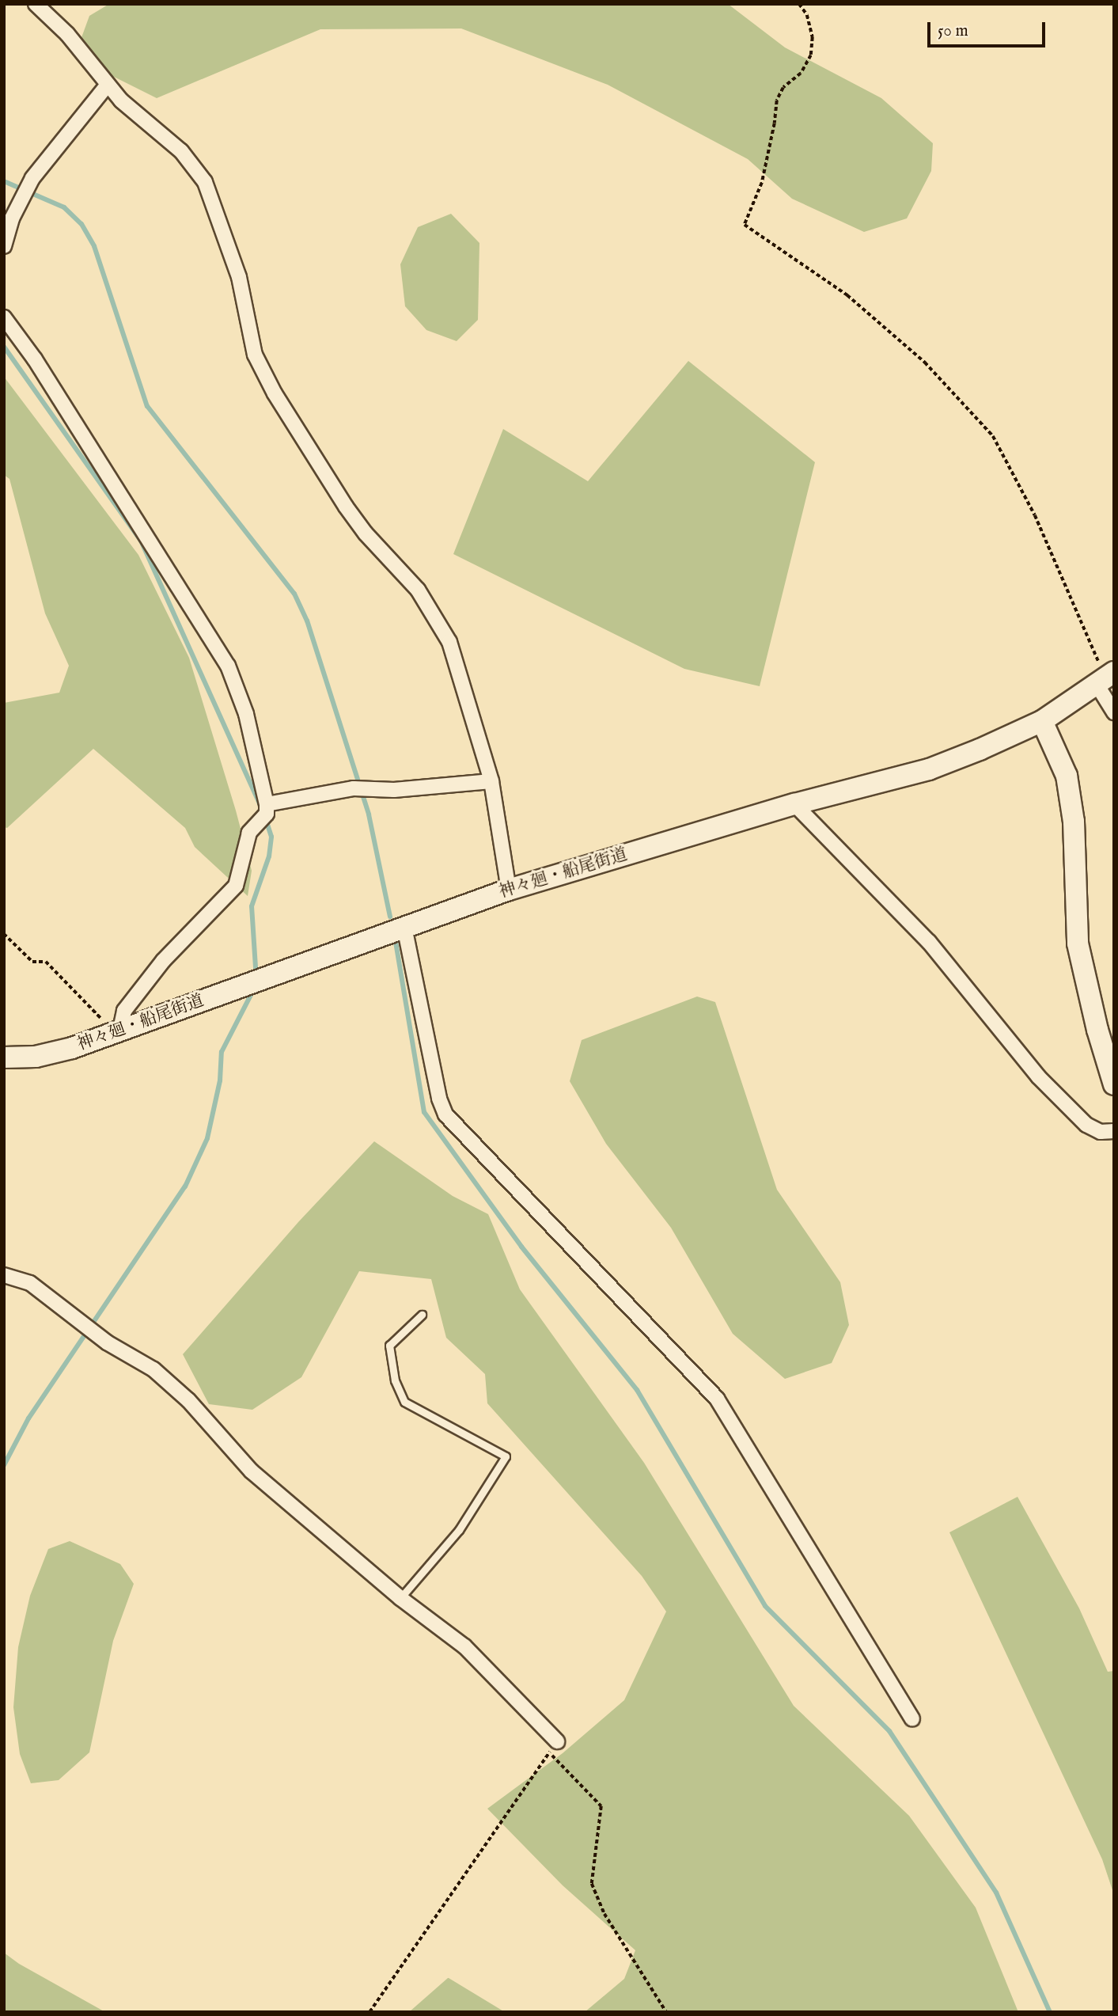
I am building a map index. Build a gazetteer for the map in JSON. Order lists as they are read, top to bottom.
{
  "streets": {
    "street": ["神々廻・船尾街道"]
  },
  "scale_bar": "50 m"
}
